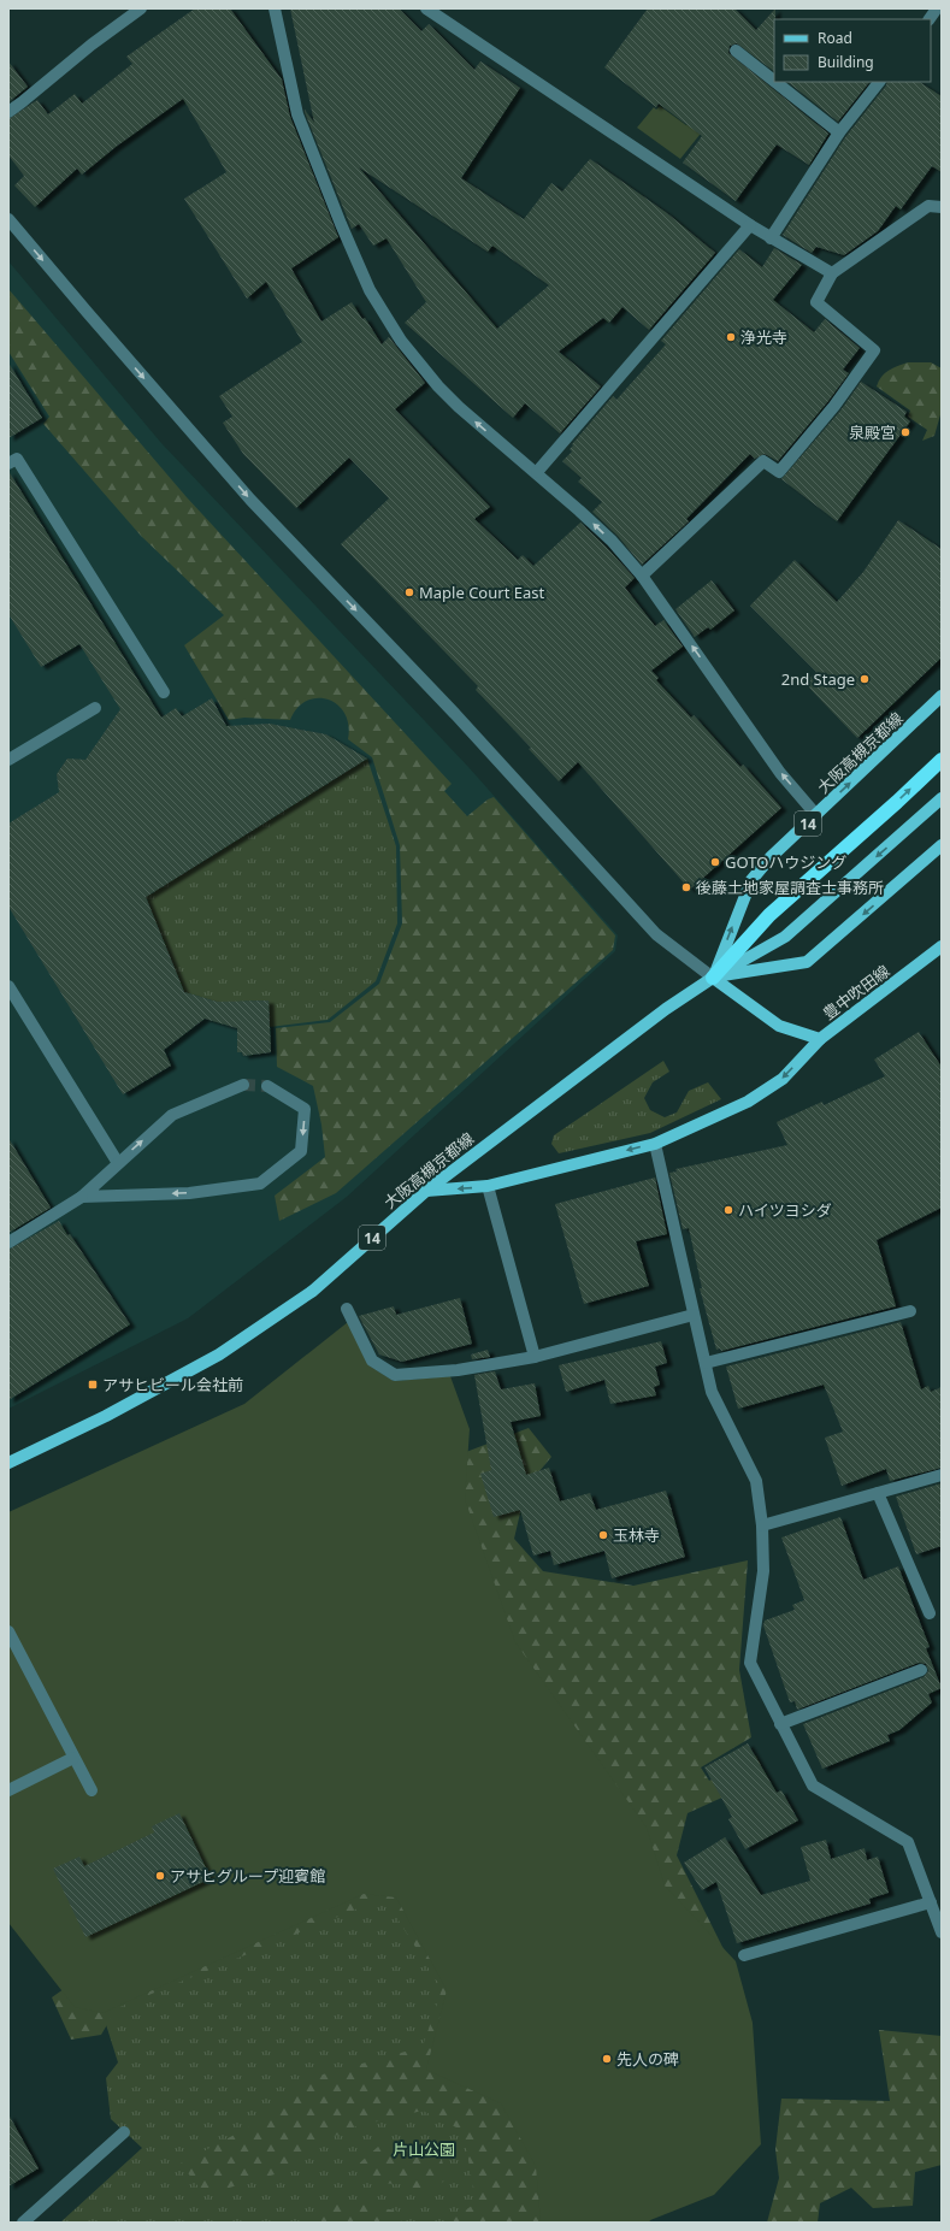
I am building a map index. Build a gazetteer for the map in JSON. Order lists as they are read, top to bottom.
{
  "streets": {
    "main road": ["大阪高槻京都線", "14", "豊中吹田線"]
  },
  "crossings": [
    ["大阪高槻京都線", "豊中吹田線"]
  ],
  "parks": ["片山公園"],
  "places": {
    "other": [
      "浄光寺",
      "泉殿宮",
      "Maple Court East",
      "2nd Stage",
      "GOTOハウジング",
      "後藤土地家屋調査士事務所",
      "ハイツヨシダ",
      "玉林寺",
      "アサヒグループ迎賓館",
      "先人の碑"
    ],
    "transit": ["アサヒビール会社前"]
  },
  "legend": ["Road", "Building"]
}
